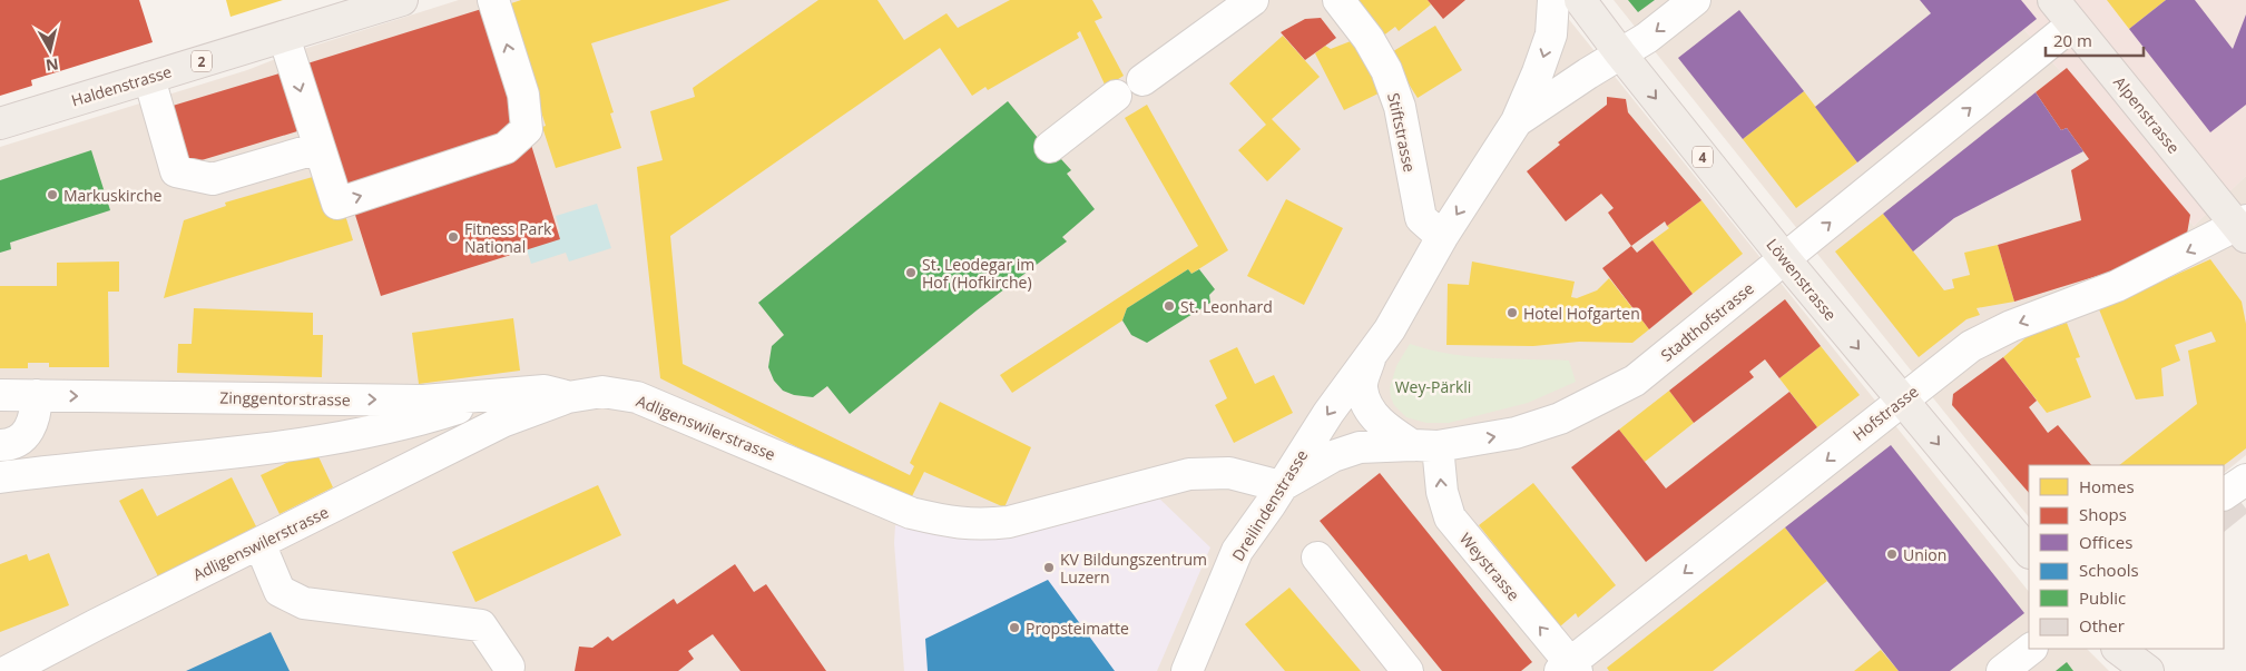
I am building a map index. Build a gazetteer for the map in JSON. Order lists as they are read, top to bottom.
{
  "streets": {
    "main road": [
      "2",
      "Haldenstrasse",
      "Alpenstrasse",
      "4",
      "Löwenstrasse"
    ],
    "street": [
      "Stiftstrasse",
      "Stadthofstrasse",
      "Zinggentorstrasse",
      "Hofstrasse",
      "Adligenswilerstrasse",
      "Dreilindenstrasse",
      "Weystrasse"
    ]
  },
  "crossings": [
    ["Alpenstrasse", "Stadthofstrasse"],
    ["Alpenstrasse", "Hofstrasse"],
    ["Stiftstrasse", "Dreilindenstrasse"],
    ["Löwenstrasse", "Stadthofstrasse"],
    ["Löwenstrasse", "Hofstrasse"],
    ["Löwenstrasse", "Dreilindenstrasse"],
    ["Stadthofstrasse", "Adligenswilerstrasse"],
    ["Stadthofstrasse", "Dreilindenstrasse"],
    ["Stadthofstrasse", "Weystrasse"],
    ["Zinggentorstrasse", "Adligenswilerstrasse"],
    ["Hofstrasse", "Weystrasse"],
    ["Adligenswilerstrasse", "Dreilindenstrasse"],
    ["Dreilindenstrasse", "Weystrasse"]
  ],
  "one_way": [
    "Löwenstrasse",
    "Stadthofstrasse",
    "Hofstrasse",
    "Dreilindenstrasse"
  ],
  "parks": ["Wey-Pärkli"],
  "places": [
    "Markuskirche",
    "Fitness Park National",
    "St. Leodegar im Hof (Hofkirche)",
    "St. Leonhard",
    "Hotel Hofgarten",
    "Union",
    "KV Bildungszentrum Luzern",
    "Propsteimatte"
  ],
  "legend": [
    "Homes",
    "Shops",
    "Offices",
    "Schools",
    "Public",
    "Other"
  ],
  "scale_bar": "20 m",
  "north": "bottom"
}
